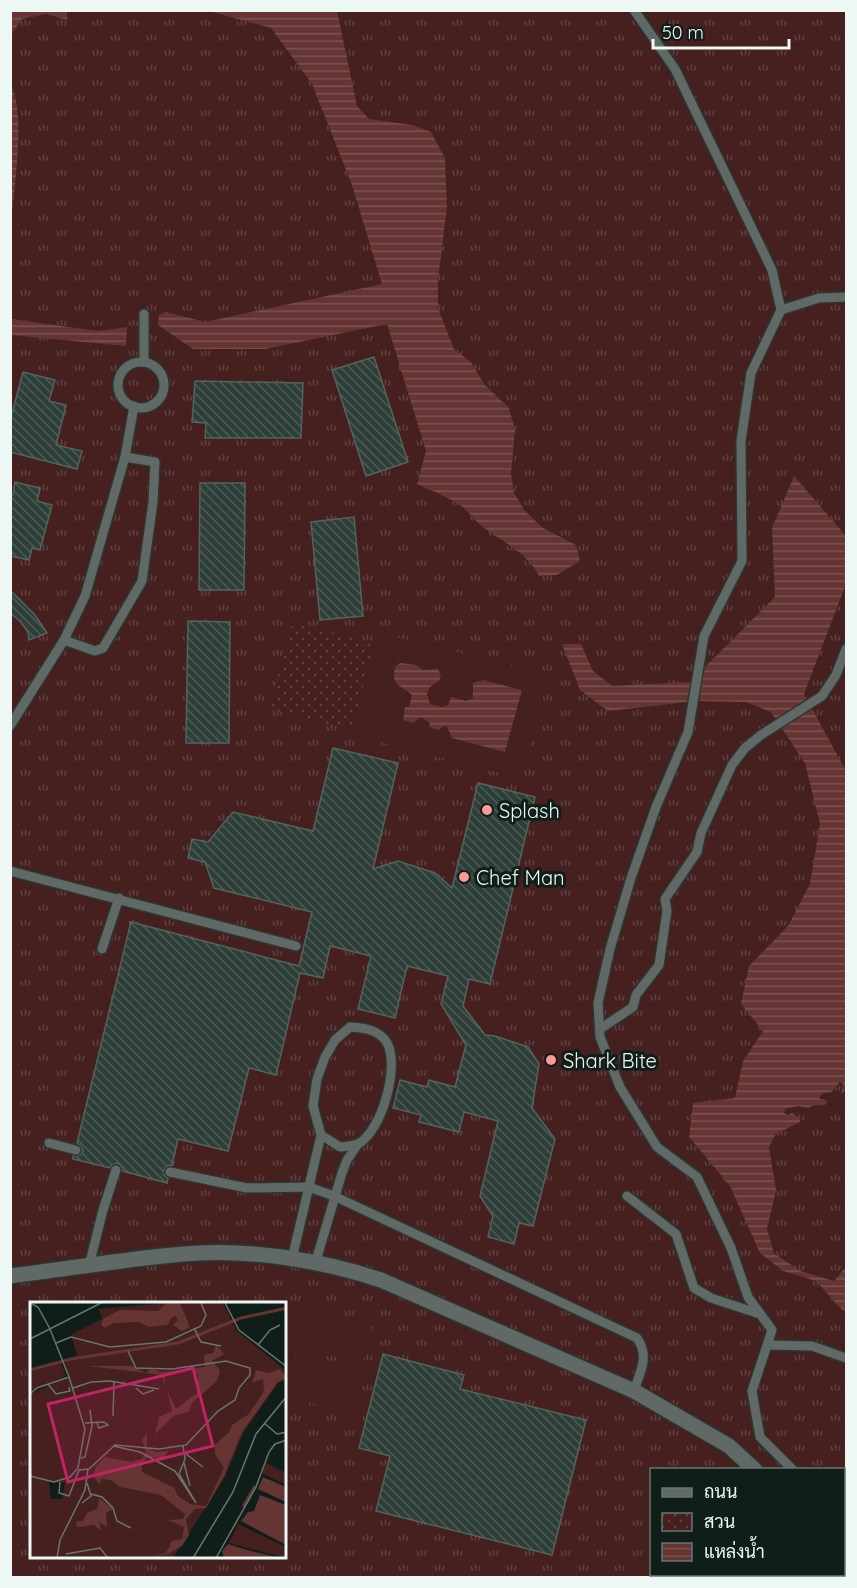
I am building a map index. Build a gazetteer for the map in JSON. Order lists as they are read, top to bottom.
{
  "places": ["Splash", "Chef Man", "Shark Bite"],
  "legend": ["ถนน", "สวน", "แหล่งน้ำ"],
  "scale_bar": "50 m"
}
